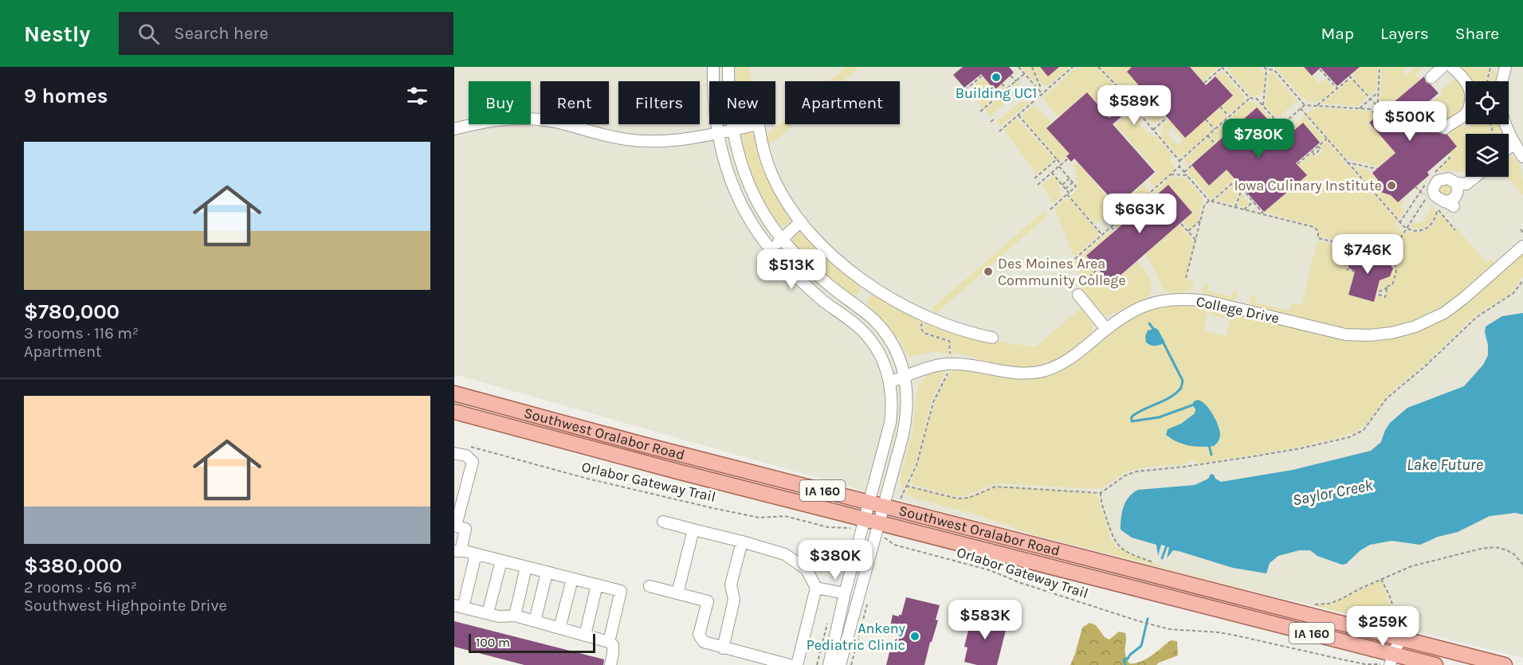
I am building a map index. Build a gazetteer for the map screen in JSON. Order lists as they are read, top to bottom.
{
  "streets": {
    "main road": ["Southwest Oralabor Road", "IA 160"],
    "street": ["College Drive"],
    "path": ["Orlabor Gateway Trail"]
  },
  "crossings": [
    ["Southwest Oralabor Road", "Orlabor Gateway Trail"]
  ],
  "water": ["Lake Future", "Saylor Creek"],
  "places": [
    "Building UC1",
    "Iowa Culinary Institute",
    "Des Moines Area Community College",
    "Ankeny Pediatric Clinic"
  ],
  "scale_bar": "100 m",
  "page": {
    "header": "Nestly",
    "search": "Search here",
    "nav": ["Map", "Layers", "Share"],
    "heading": "9 homes",
    "chip": [
      "Buy",
      "Rent",
      "Filters",
      "New",
      "Apartment"
    ],
    "price": [
      "$589K",
      "$500K",
      "$780K",
      "$663K",
      "$746K",
      "$513K",
      "$380K",
      "$583K",
      "$259K"
    ],
    "list": [
      {
        "name": "$780,000",
        "note": "3 rooms · 116 m² · Apartment"
      },
      {
        "name": "$380,000",
        "note": "2 rooms · 56 m² · Southwest Highpointe Drive"
      }
    ],
    "scale": "100 m"
  }
}
